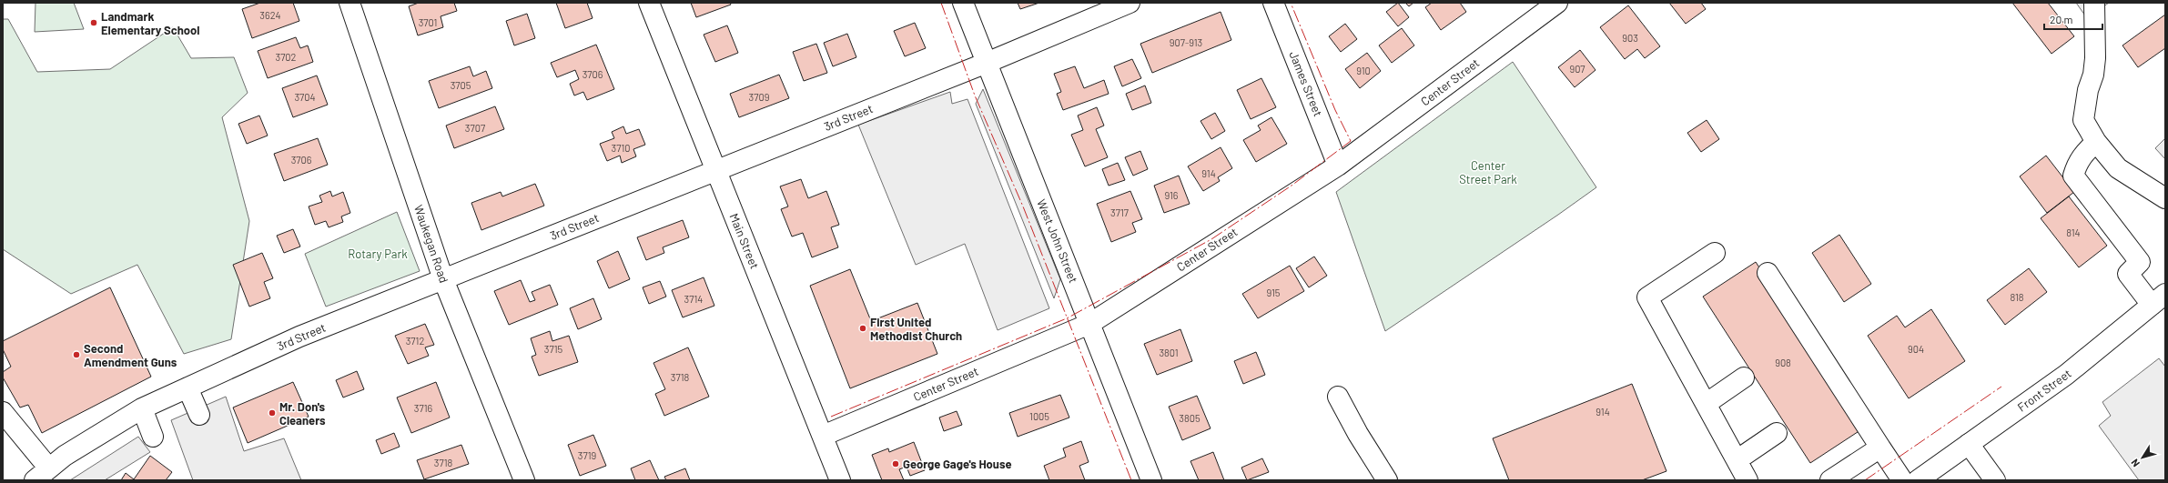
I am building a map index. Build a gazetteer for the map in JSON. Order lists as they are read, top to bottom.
{
  "streets": {
    "street": [
      "Center Street",
      "James Street",
      "3rd Street",
      "Main Street",
      "West John Street",
      "Waukegan Road",
      "Front Street"
    ]
  },
  "crossings": [
    ["Center Street", "James Street"],
    ["Center Street", "Main Street"],
    ["Center Street", "West John Street"],
    ["3rd Street", "Main Street"],
    ["3rd Street", "West John Street"],
    ["3rd Street", "Waukegan Road"]
  ],
  "parks": ["Center Street Park", "Rotary Park"],
  "places": [
    "Landmark Elementary School",
    "First United Methodist Church",
    "Second Amendment Guns",
    "Mr. Don's Cleaners",
    "George Gage's House"
  ],
  "house_numbers": [
    "3624",
    "3701",
    "903",
    "907-913",
    "3702",
    "907",
    "910",
    "3706",
    "3705",
    "3704",
    "3709",
    "3707",
    "3710",
    "3706",
    "914",
    "916",
    "3717",
    "814",
    "915",
    "818",
    "3714",
    "3712",
    "3715",
    "904",
    "3801",
    "908",
    "3718",
    "3716",
    "914",
    "1005",
    "3805",
    "3719",
    "3718"
  ],
  "scale_bar": "20 m",
  "north": "bottom left"
}
